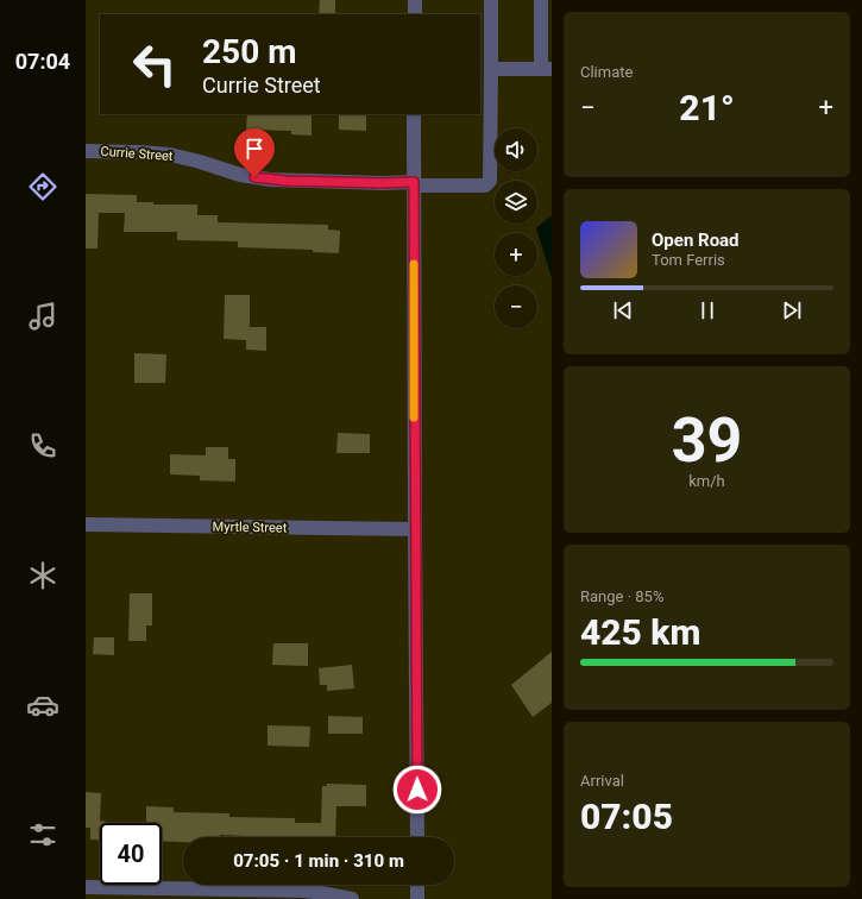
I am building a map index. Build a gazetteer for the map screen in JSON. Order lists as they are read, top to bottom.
{
  "streets": {
    "street": ["Currie Street", "Myrtle Street"]
  },
  "page": {
    "tabs": "07:04",
    "tile": [
      "Climate",
      ["39", "km/h"],
      ["Range · 85%", "425 km"],
      ["Arrival", "07:05"]
    ],
    "turn": ["250 m", "Currie Street"],
    "heat": ["−", "21°", "+"],
    "map_buttons": ["+", "−"],
    "song": ["Open Road", "Tom Ferris"],
    "limit": "40",
    "trip": "07:05 · 1 min · 310 m"
  }
}
